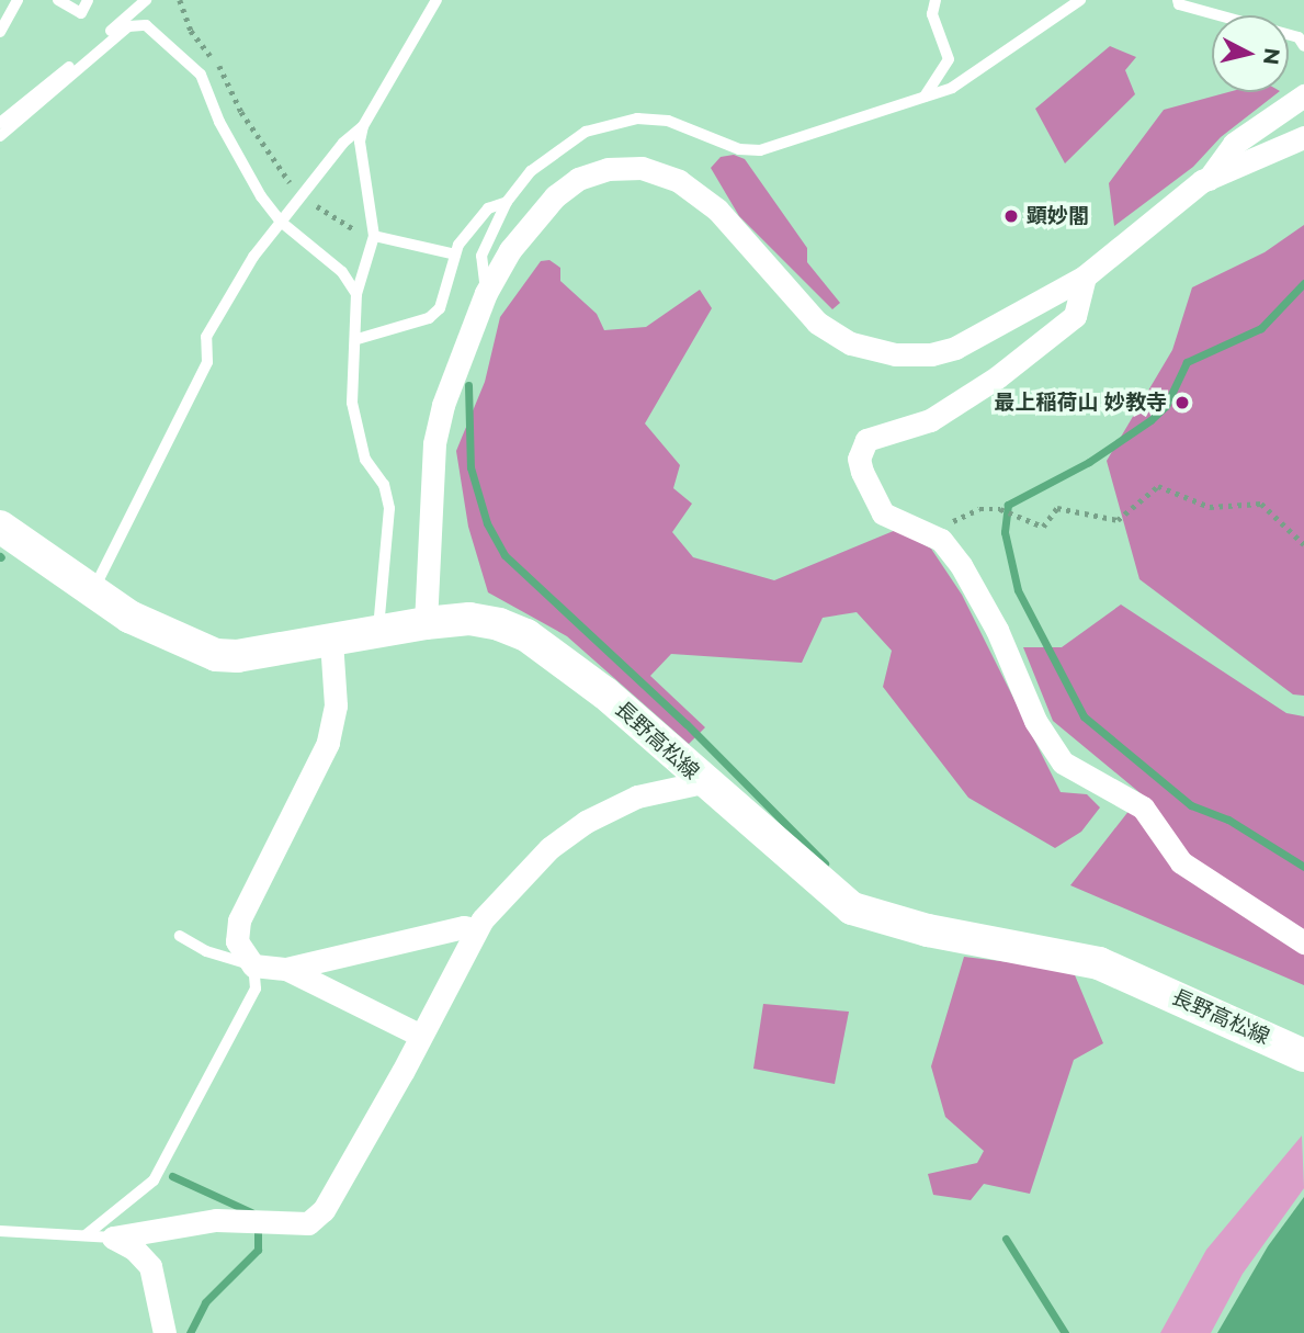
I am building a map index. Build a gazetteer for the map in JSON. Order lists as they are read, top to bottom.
{
  "streets": {
    "main road": ["長野高松線"]
  },
  "places": ["顕妙閣", "最上稲荷山 妙教寺"],
  "north": "right"
}
